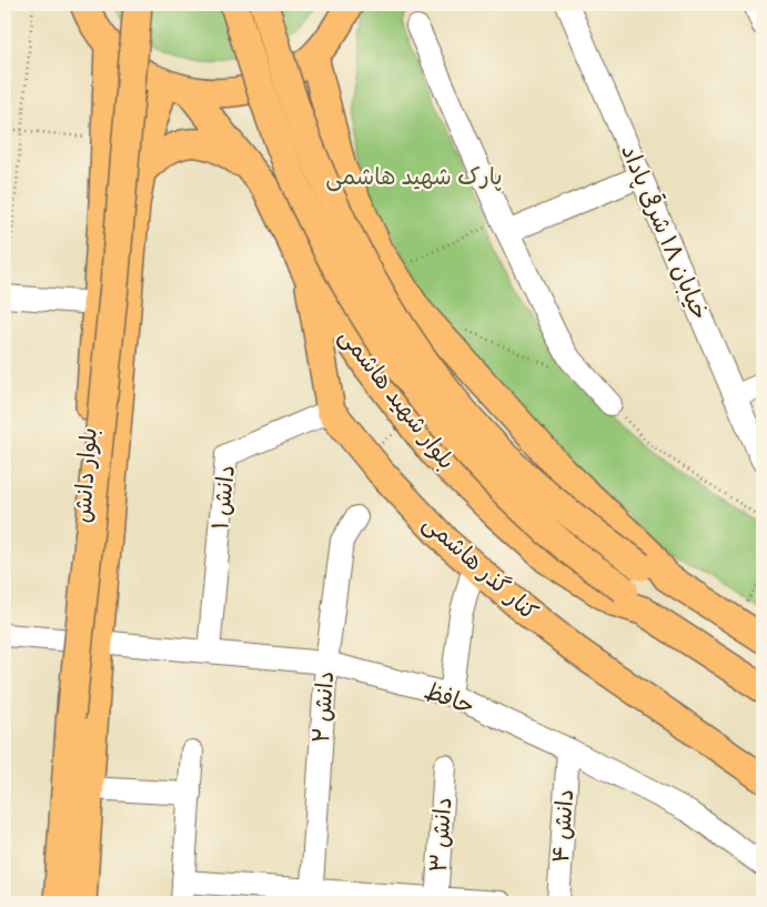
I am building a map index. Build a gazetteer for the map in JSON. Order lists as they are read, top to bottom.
{
  "streets": {
    "main road": ["بلوار شهید هاشمی", "بلوار دانش", "کنار گذر هاشمی"],
    "street": [
      "خیابان ۱۸ شرقی پاداد",
      "دانش ۱",
      "حافظ",
      "دانش ۲",
      "دانش ۴",
      "دانش ۳"
    ]
  },
  "crossings": [
    ["بلوار شهید هاشمی", "بلوار دانش"],
    ["بلوار شهید هاشمی", "کنار گذر هاشمی"],
    ["بلوار دانش", "حافظ"],
    ["دانش ۱", "کنار گذر هاشمی"],
    ["دانش ۱", "حافظ"],
    ["حافظ", "دانش ۲"],
    ["حافظ", "دانش ۴"]
  ],
  "parks": ["پارک شهید هاشمی"]
}
